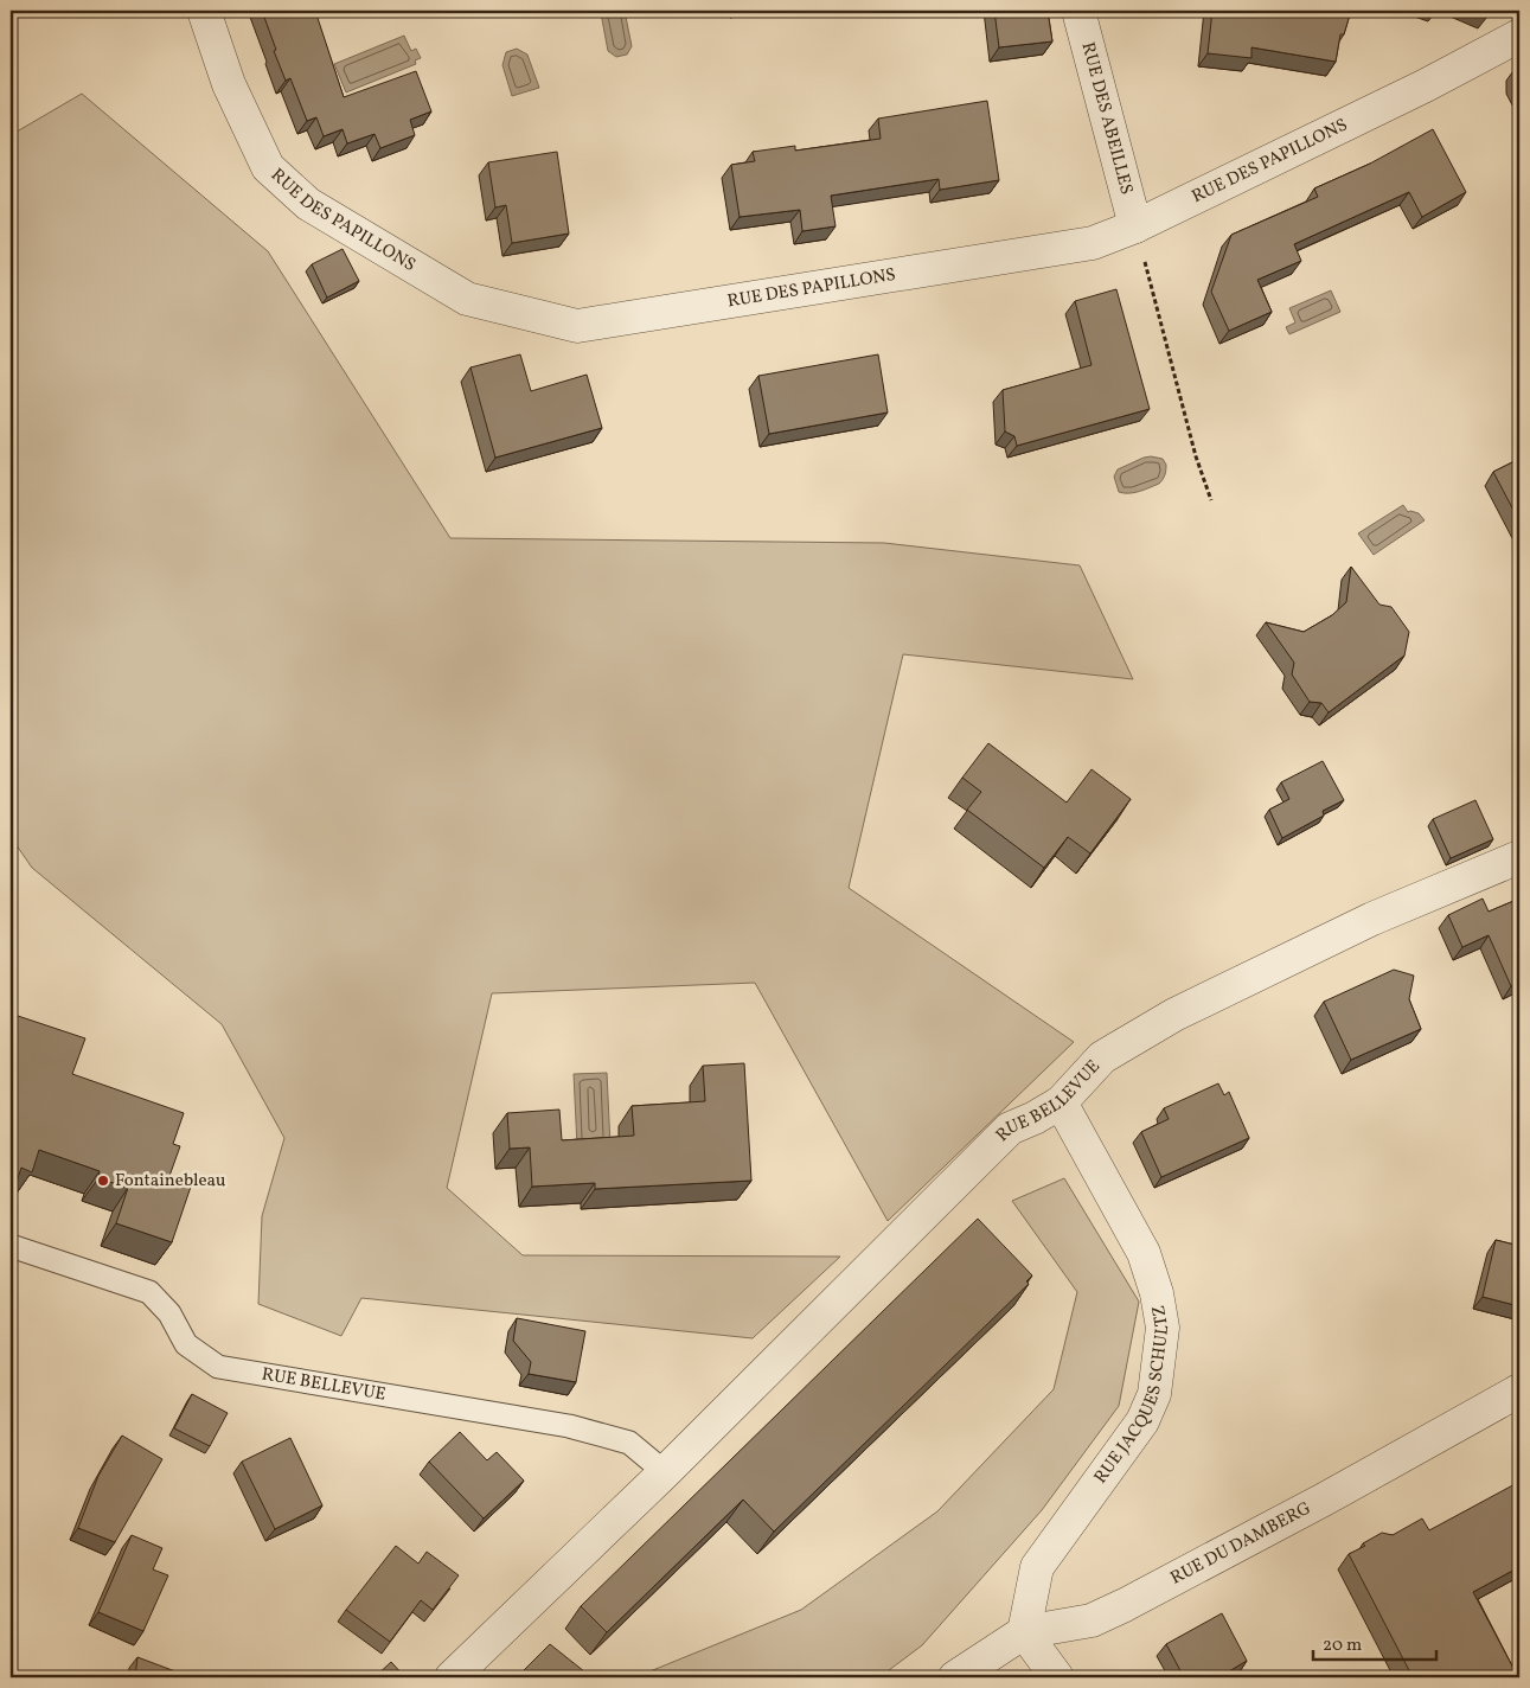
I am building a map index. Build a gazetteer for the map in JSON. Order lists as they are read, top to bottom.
{
  "streets": {
    "street": [
      "RUE DES ABEILLES",
      "RUE DES PAPILLONS",
      "RUE BELLEVUE",
      "RUE JACQUES SCHULTZ",
      "RUE DU DAMBERG"
    ]
  },
  "crossings": [
    ["RUE DES ABEILLES", "RUE DES PAPILLONS"],
    ["RUE BELLEVUE", "RUE JACQUES SCHULTZ"],
    ["RUE JACQUES SCHULTZ", "RUE DU DAMBERG"]
  ],
  "places": ["Fontainebleau"],
  "scale_bar": "20 m"
}
